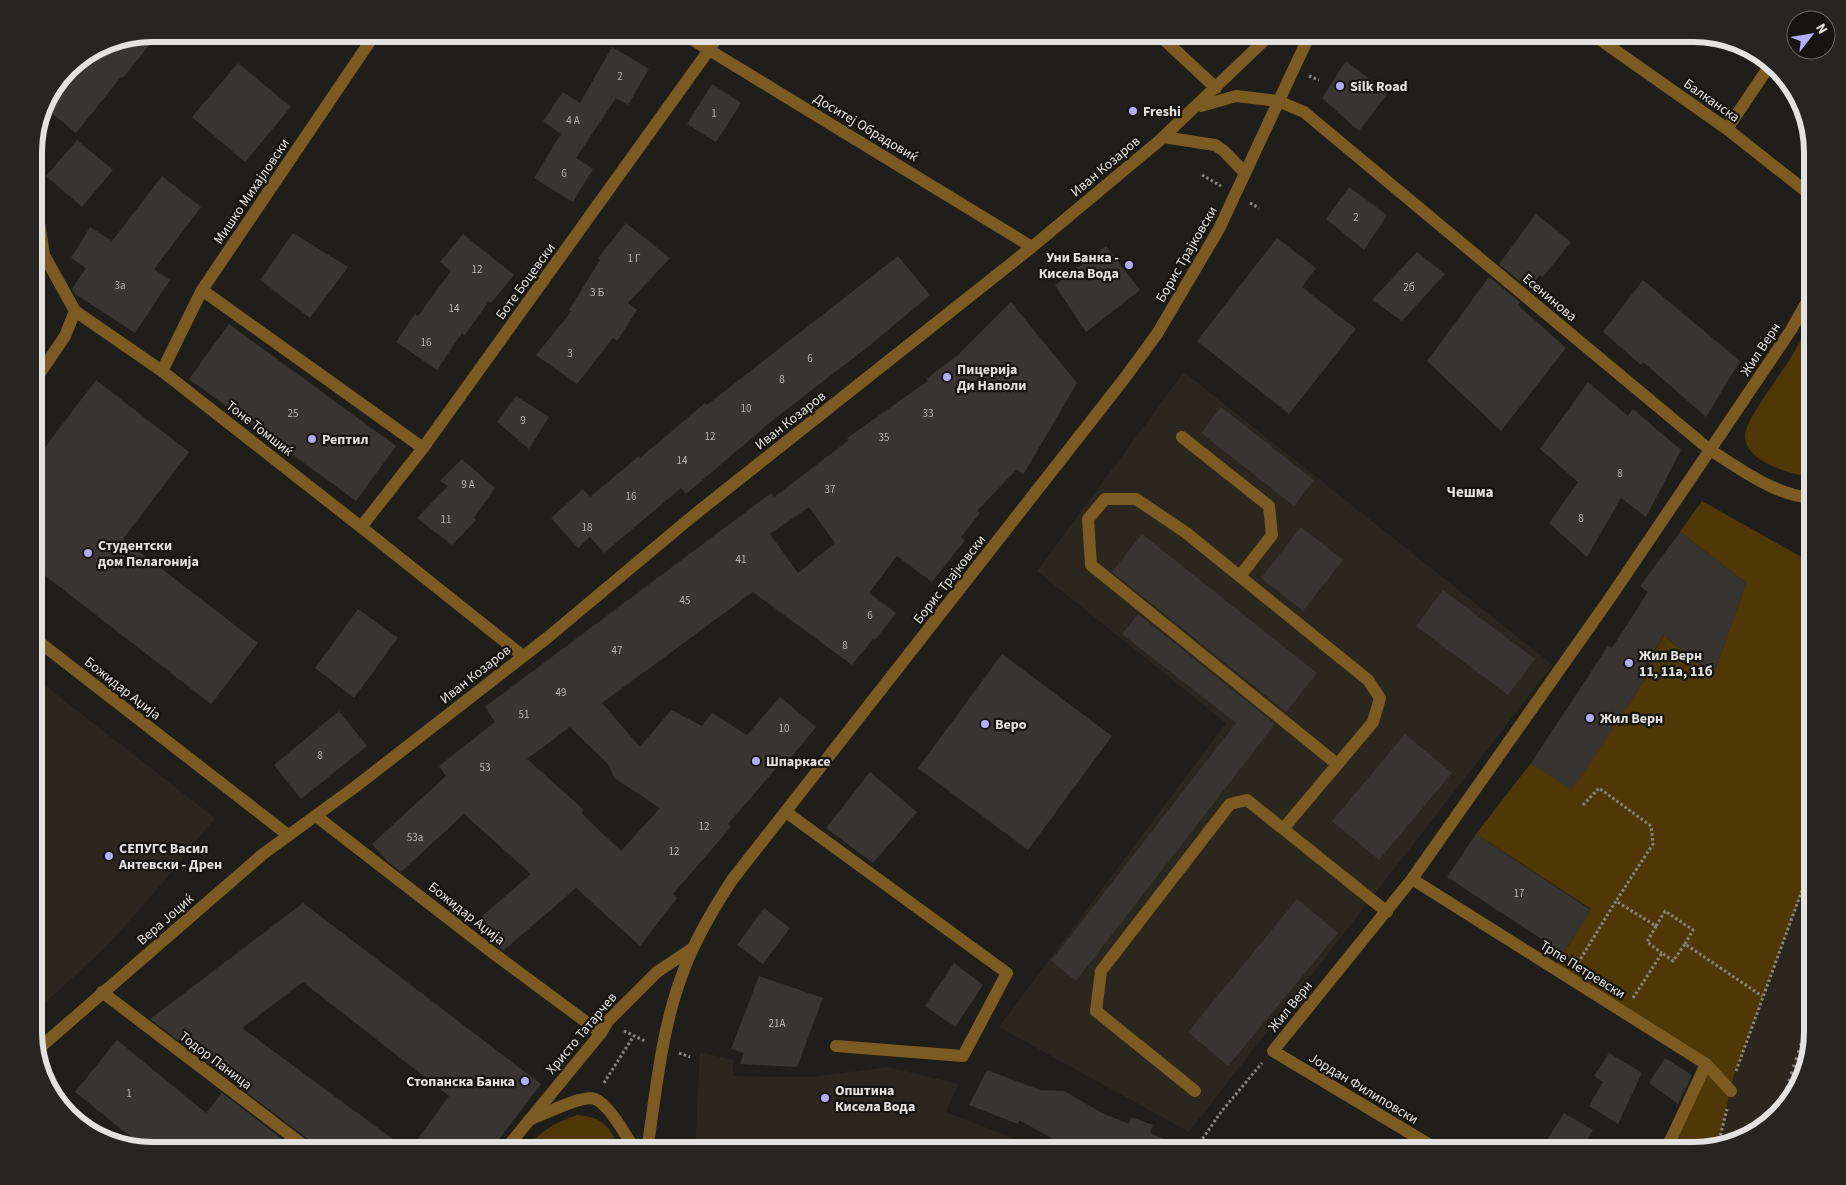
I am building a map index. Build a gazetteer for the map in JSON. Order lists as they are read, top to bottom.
{
  "streets": {
    "street": [
      "Балканска",
      "Доситеј Обрадовиќ",
      "Иван Козаров",
      "Мишко Михајловски",
      "Борис Трајковски",
      "Боте Боцевски",
      "Есенинова",
      "Жил Верн",
      "Тоне Томшиќ",
      "Божидар Аџија",
      "Вера Јоциќ",
      "Трпе Петревски",
      "Христо Татарчев",
      "Тодор Паница",
      "Јордан Филиповски"
    ]
  },
  "crossings": [
    ["Доситеј Обрадовиќ", "Иван Козаров"],
    ["Доситеј Обрадовиќ", "Боте Боцевски"],
    ["Иван Козаров", "Есенинова"],
    ["Иван Козаров", "Тоне Томшиќ"],
    ["Иван Козаров", "Божидар Аџија"],
    ["Иван Козаров", "Вера Јоциќ"],
    ["Мишко Михајловски", "Тоне Томшиќ"],
    ["Борис Трајковски", "Есенинова"],
    ["Борис Трајковски", "Христо Татарчев"],
    ["Боте Боцевски", "Тоне Томшиќ"],
    ["Есенинова", "Жил Верн"],
    ["Жил Верн", "Трпе Петревски"],
    ["Жил Верн", "Јордан Филиповски"],
    ["Божидар Аџија", "Вера Јоциќ"],
    ["Божидар Аџија", "Христо Татарчев"],
    ["Вера Јоциќ", "Тодор Паница"]
  ],
  "districts": ["Чешма"],
  "places": [
    "Silk Road",
    "Freshi",
    "Уни Банка - Кисела Вода",
    "Пицерија Ди Наполи",
    "Рептил",
    "Студентски дом Пелагонија",
    "Жил Верн 11, 11а, 11б",
    "Жил Верн",
    "Веро",
    "Шпаркасе",
    "СЕПУГС Васил Антевски - Дрен",
    "Стопанска Банка",
    "Општина Кисела Вода"
  ],
  "house_numbers": [
    "2",
    "1",
    "4 А",
    "6",
    "2",
    "1 Г",
    "12",
    "3a",
    "2б",
    "3 Б",
    "14",
    "16",
    "3",
    "6",
    "8",
    "10",
    "25",
    "33",
    "9",
    "12",
    "35",
    "14",
    "8",
    "9 А",
    "37",
    "16",
    "8",
    "11",
    "18",
    "41",
    "45",
    "6",
    "8",
    "47",
    "49",
    "51",
    "10",
    "8",
    "53",
    "12",
    "53а",
    "12",
    "17",
    "21A",
    "1"
  ],
  "north": "top right"
}
